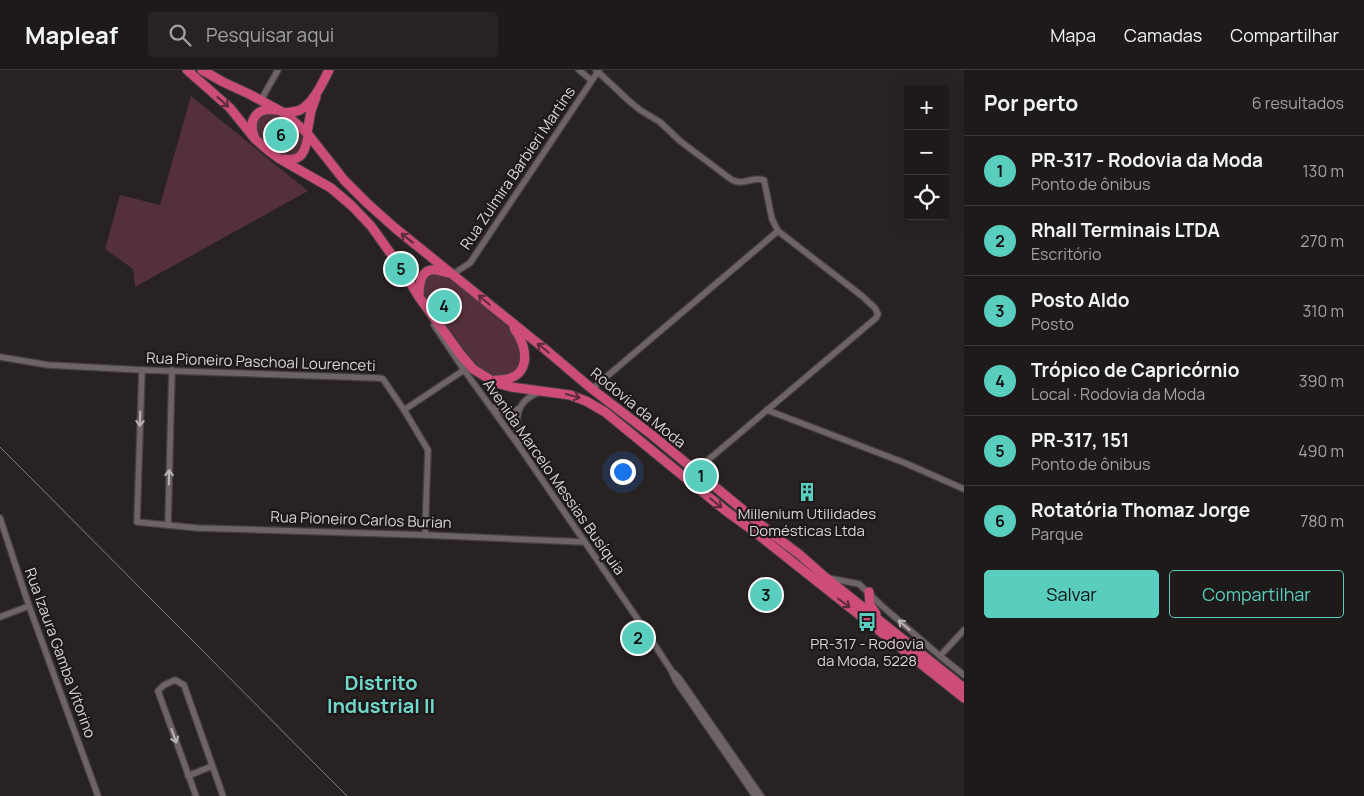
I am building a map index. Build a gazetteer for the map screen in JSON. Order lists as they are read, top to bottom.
{
  "streets": {
    "highway": ["Rodovia da Moda"],
    "street": [
      "Rua Zulmira Barbieri Martins",
      "Rua Pioneiro Paschoal Lourenceti",
      "Avenida Marcelo Messias Busíquia",
      "Rua Pioneiro Carlos Burian",
      "Rua Izaura Gamba Vitorino"
    ]
  },
  "crossings": [
    ["Rua Zulmira Barbieri Martins", "Rodovia da Moda"],
    ["Rua Pioneiro Paschoal Lourenceti", "Rua Pioneiro Carlos Burian"],
    ["Rodovia da Moda", "Avenida Marcelo Messias Busíquia"],
    ["Avenida Marcelo Messias Busíquia", "Rua Pioneiro Carlos Burian"]
  ],
  "districts": ["Distrito Industrial II"],
  "places": {
    "building": ["Millenium Utilidades Domésticas Ltda"],
    "bus stop": ["PR-317 - Rodovia da Moda, 5228"]
  },
  "page": {
    "header": "Mapleaf",
    "search": "Pesquisar aqui",
    "nav": ["Mapa", "Camadas", "Compartilhar"],
    "heading": ["Por perto", "6 resultados"],
    "map_buttons": ["+", "−"],
    "pins": [
      "6",
      "5",
      "4",
      "1",
      "3",
      "2"
    ],
    "list": [
      {
        "mark": "1",
        "name": "PR-317 - Rodovia da Moda",
        "note": "Ponto de ônibus",
        "value": "130 m"
      },
      {
        "mark": "2",
        "name": "Rhall Terminais LTDA",
        "note": "Escritório",
        "value": "270 m"
      },
      {
        "mark": "3",
        "name": "Posto Aldo",
        "note": "Posto",
        "value": "310 m"
      },
      {
        "mark": "4",
        "name": "Trópico de Capricórnio",
        "note": "Local · Rodovia da Moda",
        "value": "390 m"
      },
      {
        "mark": "5",
        "name": "PR-317, 151",
        "note": "Ponto de ônibus",
        "value": "490 m"
      },
      {
        "mark": "6",
        "name": "Rotatória Thomaz Jorge",
        "note": "Parque",
        "value": "780 m"
      }
    ],
    "buttons": ["Salvar", "Compartilhar"]
  }
}
